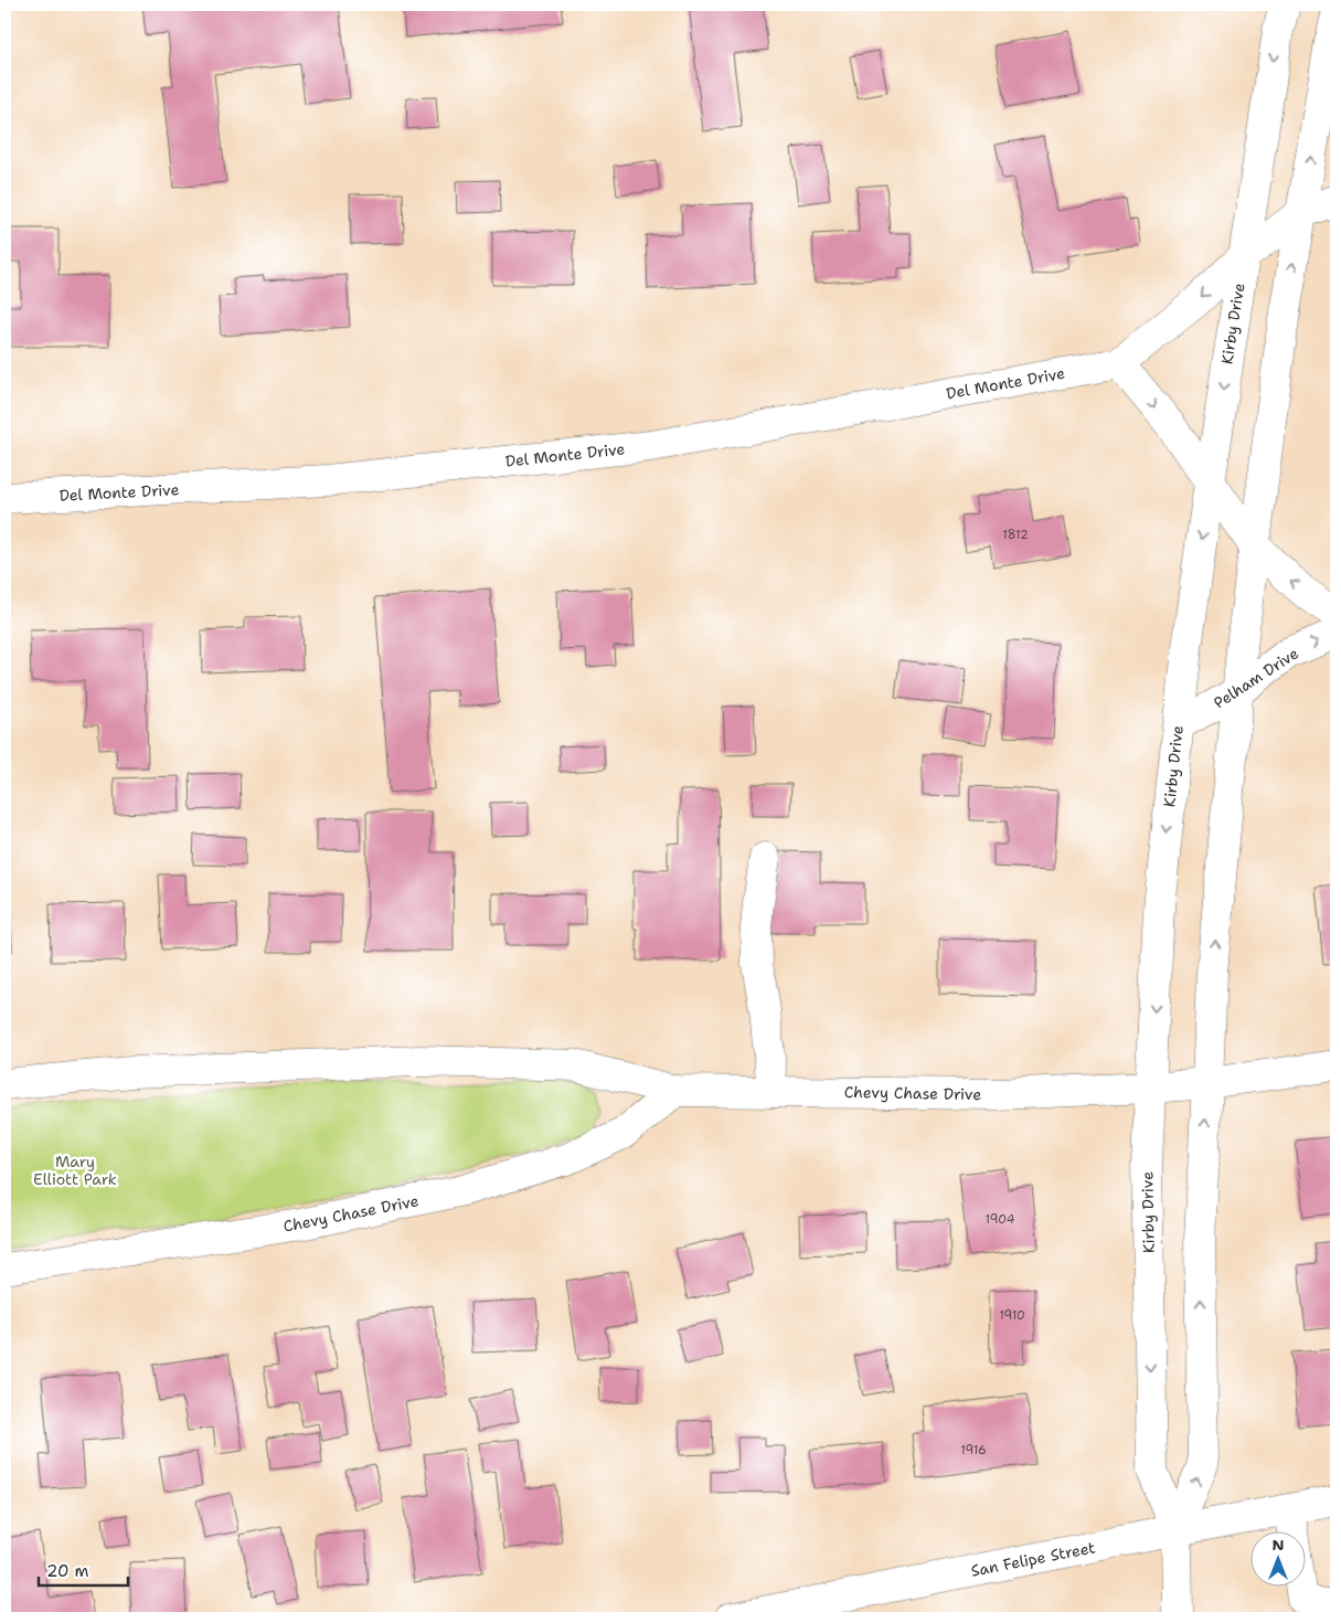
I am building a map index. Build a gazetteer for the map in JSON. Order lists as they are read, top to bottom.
{
  "streets": {
    "street": [
      "Kirby Drive",
      "Del Monte Drive",
      "Pelham Drive",
      "Chevy Chase Drive",
      "San Felipe Street"
    ]
  },
  "crossings": [
    ["Kirby Drive", "Del Monte Drive"],
    ["Kirby Drive", "Pelham Drive"],
    ["Kirby Drive", "Chevy Chase Drive"],
    ["Kirby Drive", "San Felipe Street"]
  ],
  "one_way": ["Pelham Drive"],
  "parks": ["Mary Elliott Park"],
  "house_numbers": [
    "1812",
    "1904",
    "1910",
    "1916"
  ],
  "scale_bar": "20 m",
  "north": "top"
}
